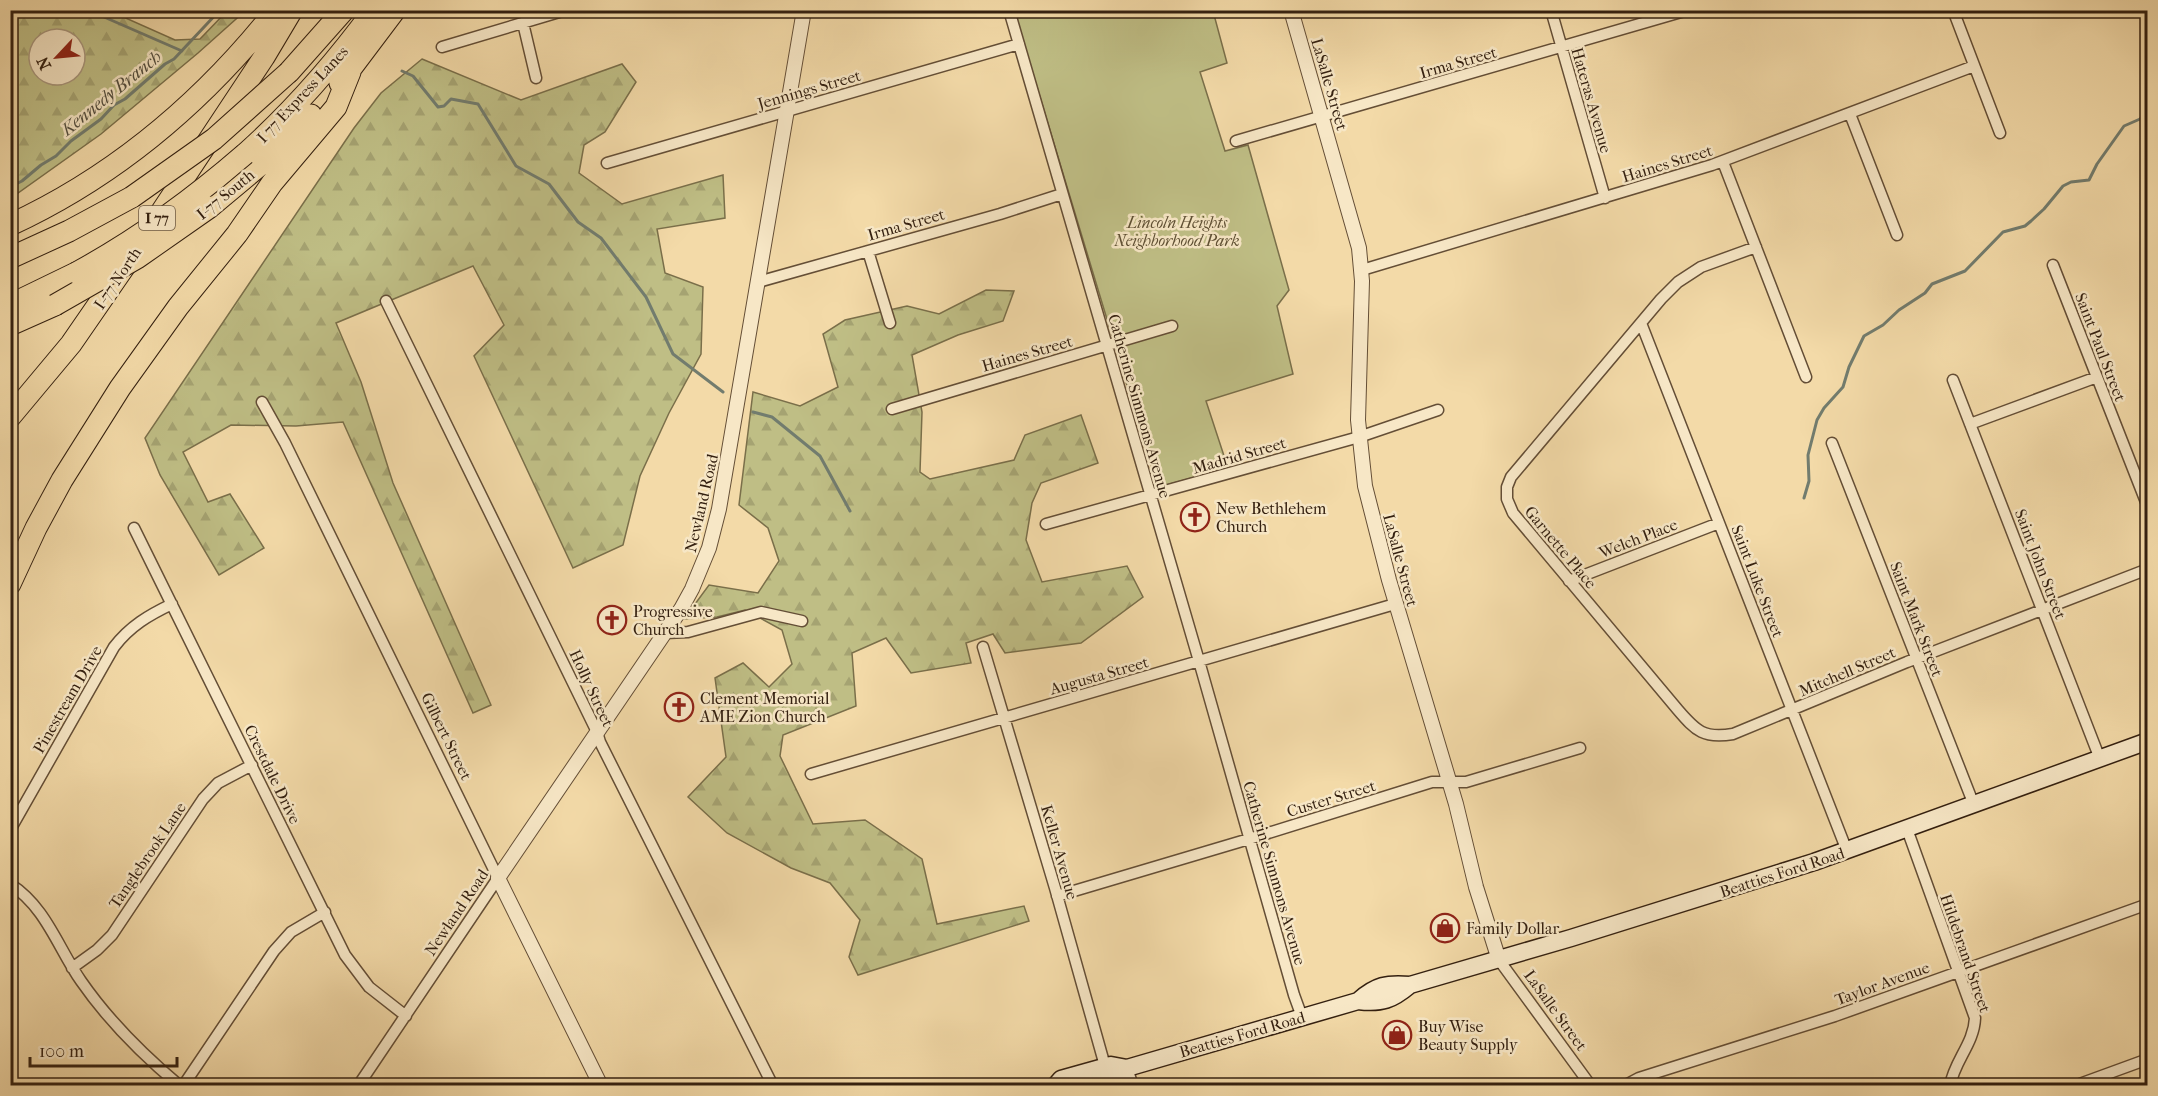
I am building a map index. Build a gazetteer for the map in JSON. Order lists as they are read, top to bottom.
{
  "streets": {
    "highway": [
      "I 77 Express Lanes",
      "I-77 South",
      "I 77",
      "I-77 North"
    ],
    "main road": ["Beatties Ford Road"],
    "street": [
      "Irma Street",
      "LaSalle Street",
      "Jennings Street",
      "Hateras Avenue",
      "Haines Street",
      "Saint Paul Street",
      "Catherine Simmons Avenue",
      "Madrid Street",
      "Newland Road",
      "Welch Place",
      "Garnette Place",
      "Saint John Street",
      "Saint Luke Street",
      "Saint Mark Street",
      "Mitchell Street",
      "Augusta Street",
      "Holly Street",
      "Pinestream Drive",
      "Gilbert Street",
      "Crestdale Drive",
      "Custer Street",
      "Keller Avenue",
      "Tanglebrook Lane",
      "Hildebrand Street",
      "Taylor Avenue"
    ]
  },
  "crossings": [
    ["Irma Street", "LaSalle Street"],
    ["Irma Street", "Hateras Avenue"],
    ["Irma Street", "Catherine Simmons Avenue"],
    ["Irma Street", "Newland Road"],
    ["LaSalle Street", "Haines Street"],
    ["LaSalle Street", "Madrid Street"],
    ["LaSalle Street", "Augusta Street"],
    ["LaSalle Street", "Custer Street"],
    ["LaSalle Street", "Beatties Ford Road"],
    ["Jennings Street", "Catherine Simmons Avenue"],
    ["Jennings Street", "Newland Road"],
    ["Hateras Avenue", "Haines Street"],
    ["Haines Street", "Catherine Simmons Avenue"],
    ["Catherine Simmons Avenue", "Madrid Street"],
    ["Catherine Simmons Avenue", "Augusta Street"],
    ["Catherine Simmons Avenue", "Custer Street"],
    ["Catherine Simmons Avenue", "Beatties Ford Road"],
    ["Newland Road", "Holly Street"],
    ["Newland Road", "Gilbert Street"],
    ["Newland Road", "Crestdale Drive"],
    ["Welch Place", "Garnette Place"],
    ["Welch Place", "Saint Luke Street"],
    ["Garnette Place", "Saint Luke Street"],
    ["Garnette Place", "Mitchell Street"],
    ["Saint John Street", "Mitchell Street"],
    ["Saint John Street", "Beatties Ford Road"],
    ["Saint Luke Street", "Mitchell Street"],
    ["Saint Luke Street", "Beatties Ford Road"],
    ["Saint Mark Street", "Mitchell Street"],
    ["Saint Mark Street", "Beatties Ford Road"],
    ["Augusta Street", "Keller Avenue"],
    ["Pinestream Drive", "Crestdale Drive"],
    ["Crestdale Drive", "Tanglebrook Lane"],
    ["Custer Street", "Keller Avenue"],
    ["Keller Avenue", "Beatties Ford Road"],
    ["Beatties Ford Road", "Hildebrand Street"],
    ["Hildebrand Street", "Taylor Avenue"]
  ],
  "water": ["Kennedy Branch"],
  "parks": ["Lincoln Heights Neighborhood Park"],
  "places": {
    "church": ["New Bethlehem Church", "Progressive Church", "Clement Memorial AME Zion Church"],
    "shop": ["Family Dollar", "Buy Wise Beauty Supply"]
  },
  "scale_bar": "100 m",
  "north": "bottom left"
}
